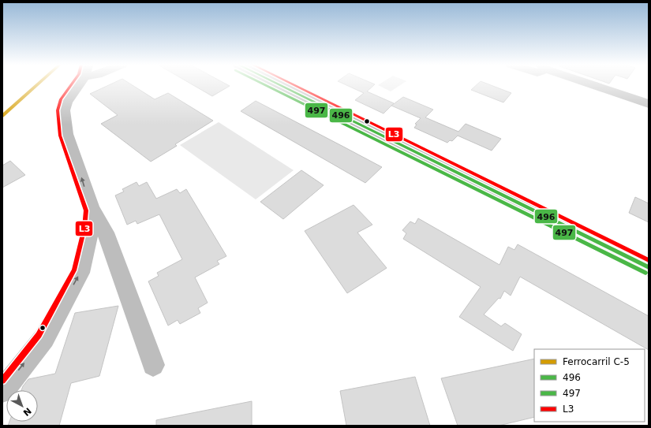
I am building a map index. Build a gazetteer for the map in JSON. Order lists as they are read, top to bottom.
{
  "lines": [
    "rail line C-5",
    "transit line 496",
    "transit line 497",
    "transit line L3"
  ],
  "legend": [
    "Ferrocarril C-5",
    "496",
    "497",
    "L3"
  ],
  "north": "bottom right"
}
